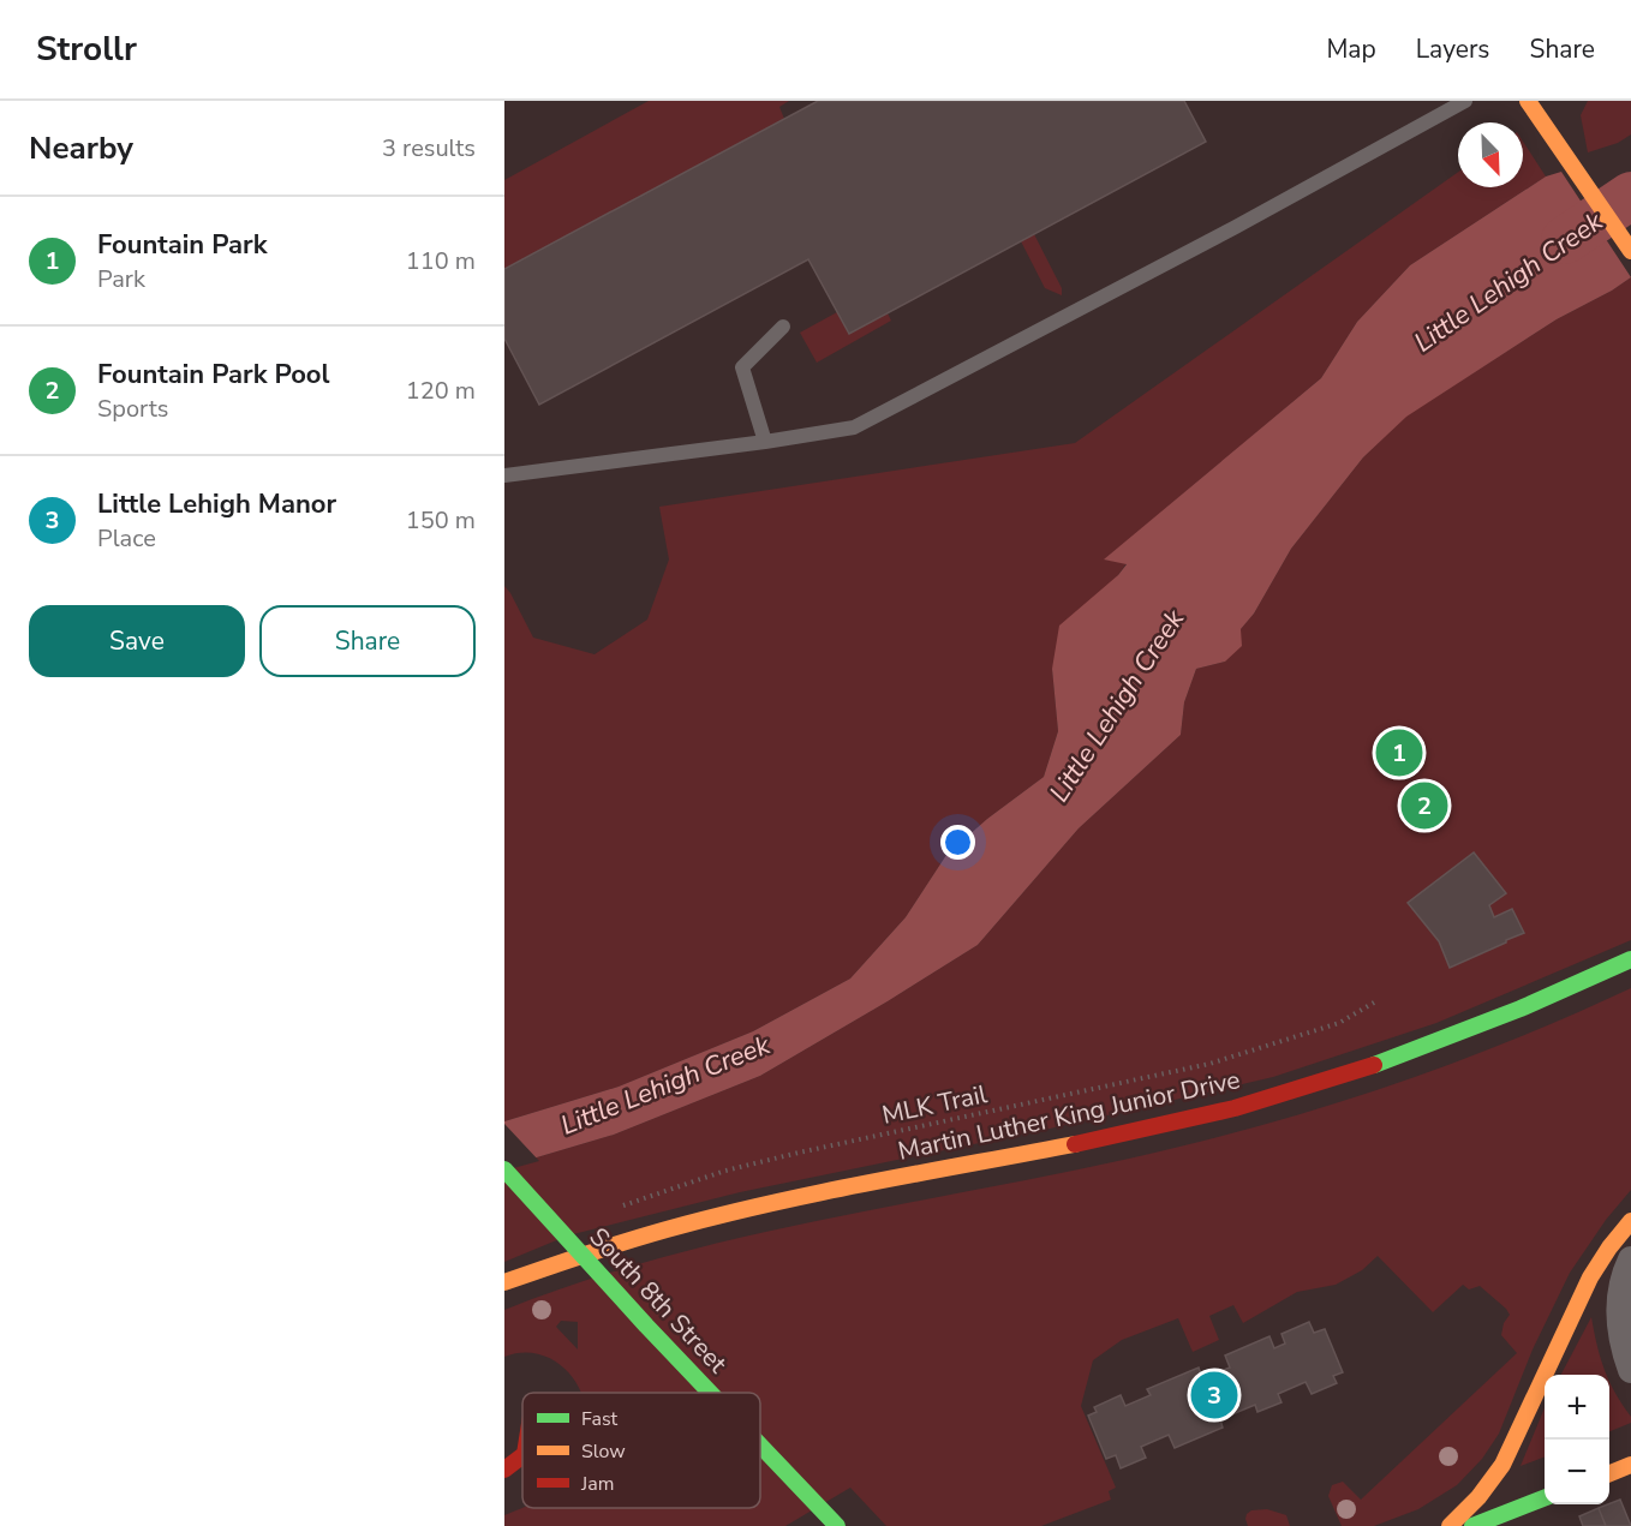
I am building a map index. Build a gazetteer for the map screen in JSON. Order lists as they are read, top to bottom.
{
  "streets": {
    "main road": ["Martin Luther King Junior Drive", "South 8th Street"],
    "path": ["MLK Trail"]
  },
  "water": ["Little Lehigh Creek"],
  "legend": ["Fast", "Slow", "Jam"],
  "north": "bottom right",
  "page": {
    "header": "Strollr",
    "nav": ["Map", "Layers", "Share"],
    "heading": ["Nearby", "3 results"],
    "list": [
      {
        "mark": "1",
        "name": "Fountain Park",
        "note": "Park",
        "value": "110 m"
      },
      {
        "mark": "2",
        "name": "Fountain Park Pool",
        "note": "Sports",
        "value": "120 m"
      },
      {
        "mark": "3",
        "name": "Little Lehigh Manor",
        "note": "Place",
        "value": "150 m"
      }
    ],
    "buttons": ["Save", "Share"],
    "pins": ["1", "2", "3"],
    "map_buttons": ["+", "−"]
  }
}
